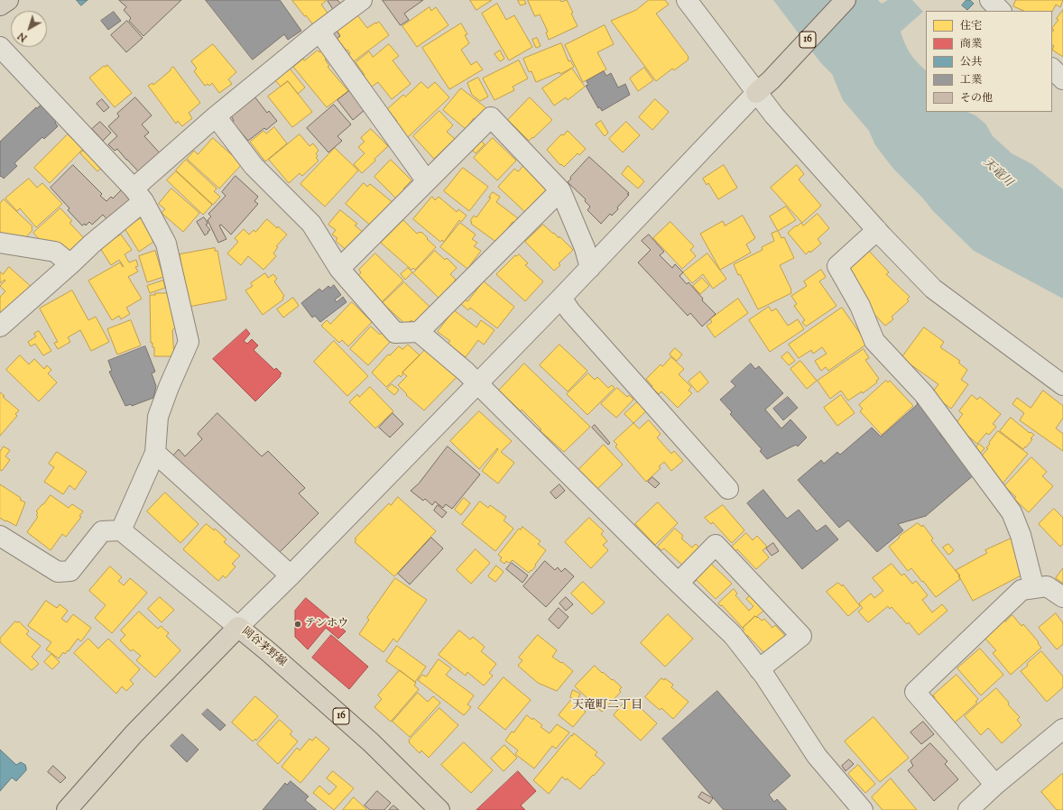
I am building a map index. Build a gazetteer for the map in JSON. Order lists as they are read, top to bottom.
{
  "streets": {
    "main road": ["16", "岡谷茅野線"]
  },
  "districts": ["天竜町二丁目"],
  "water": ["天竜川"],
  "places": ["テンホウ"],
  "legend": [
    "住宅",
    "商業",
    "公共",
    "工業",
    "その他"
  ],
  "north": "bottom left"
}
